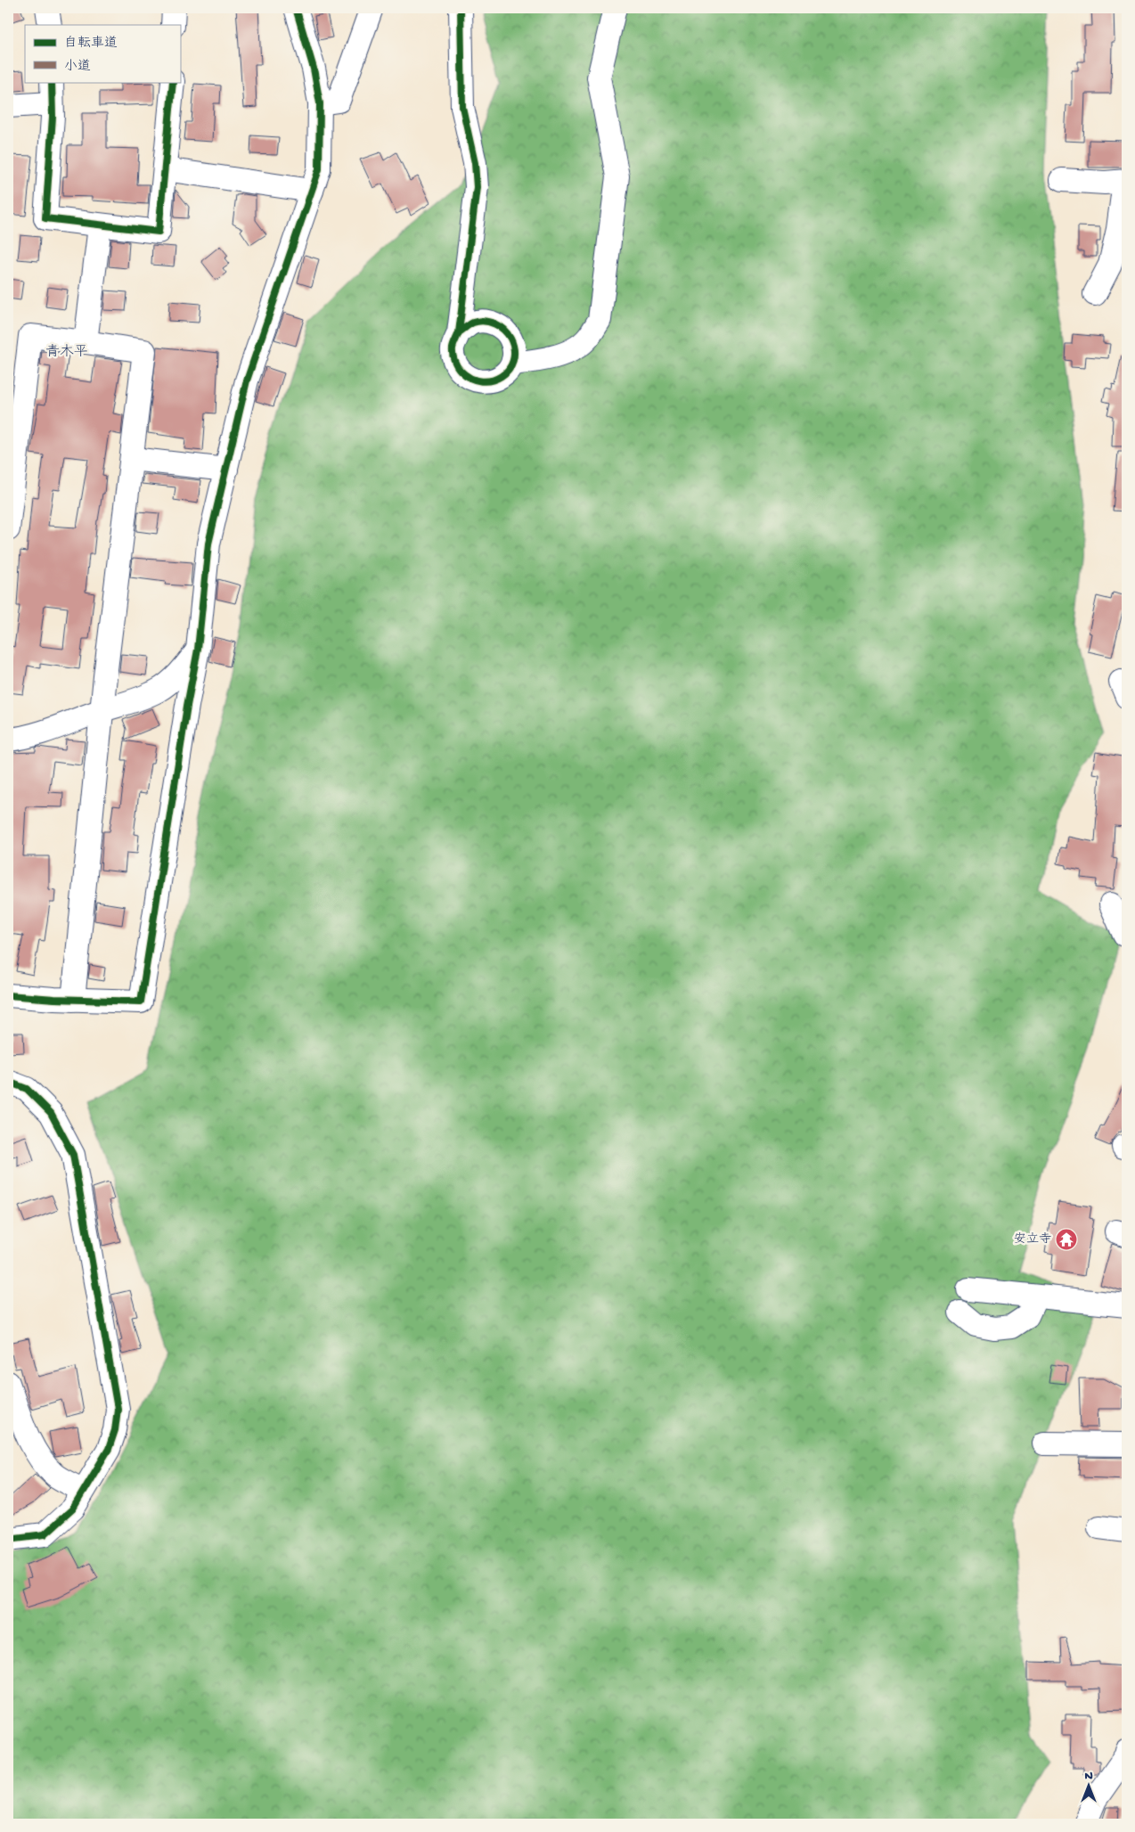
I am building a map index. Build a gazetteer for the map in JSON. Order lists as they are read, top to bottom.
{
  "districts": ["青木平"],
  "places": {
    "temple": ["安立寺"]
  },
  "legend": ["自転車道", "小道"],
  "north": "top"
}
